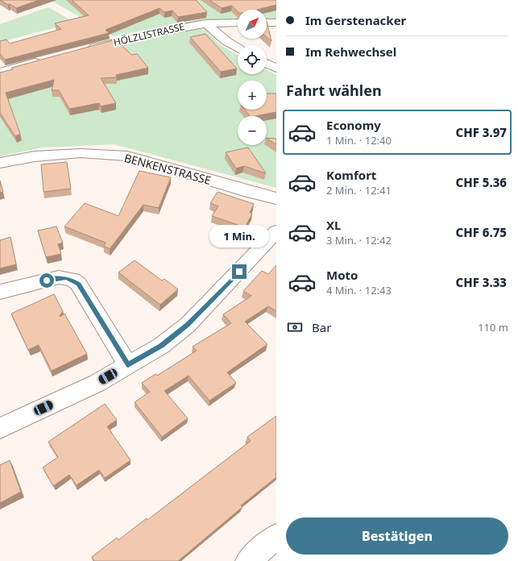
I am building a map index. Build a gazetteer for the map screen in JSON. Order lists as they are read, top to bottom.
{
  "streets": {
    "street": ["HÖLZLISTRASSE", "BENKENSTRASSE"]
  },
  "north": "top right",
  "page": {
    "banner": ["Im Gerstenacker", "Im Rehwechsel"],
    "map_buttons": ["+", "−"],
    "heading": "Fahrt wählen",
    "list": [
      {
        "name": "Economy",
        "note": "1 Min. · 12:40",
        "value": "CHF 3.97"
      },
      {
        "name": "Komfort",
        "note": "2 Min. · 12:41",
        "value": "CHF 5.36"
      },
      {
        "name": "XL",
        "note": "3 Min. · 12:42",
        "value": "CHF 6.75"
      },
      {
        "name": "Moto",
        "note": "4 Min. · 12:43",
        "value": "CHF 3.33"
      }
    ],
    "bubble": "1 Min.",
    "pay": ["Bar", "110 m"],
    "buttons": "Bestätigen"
  }
}
